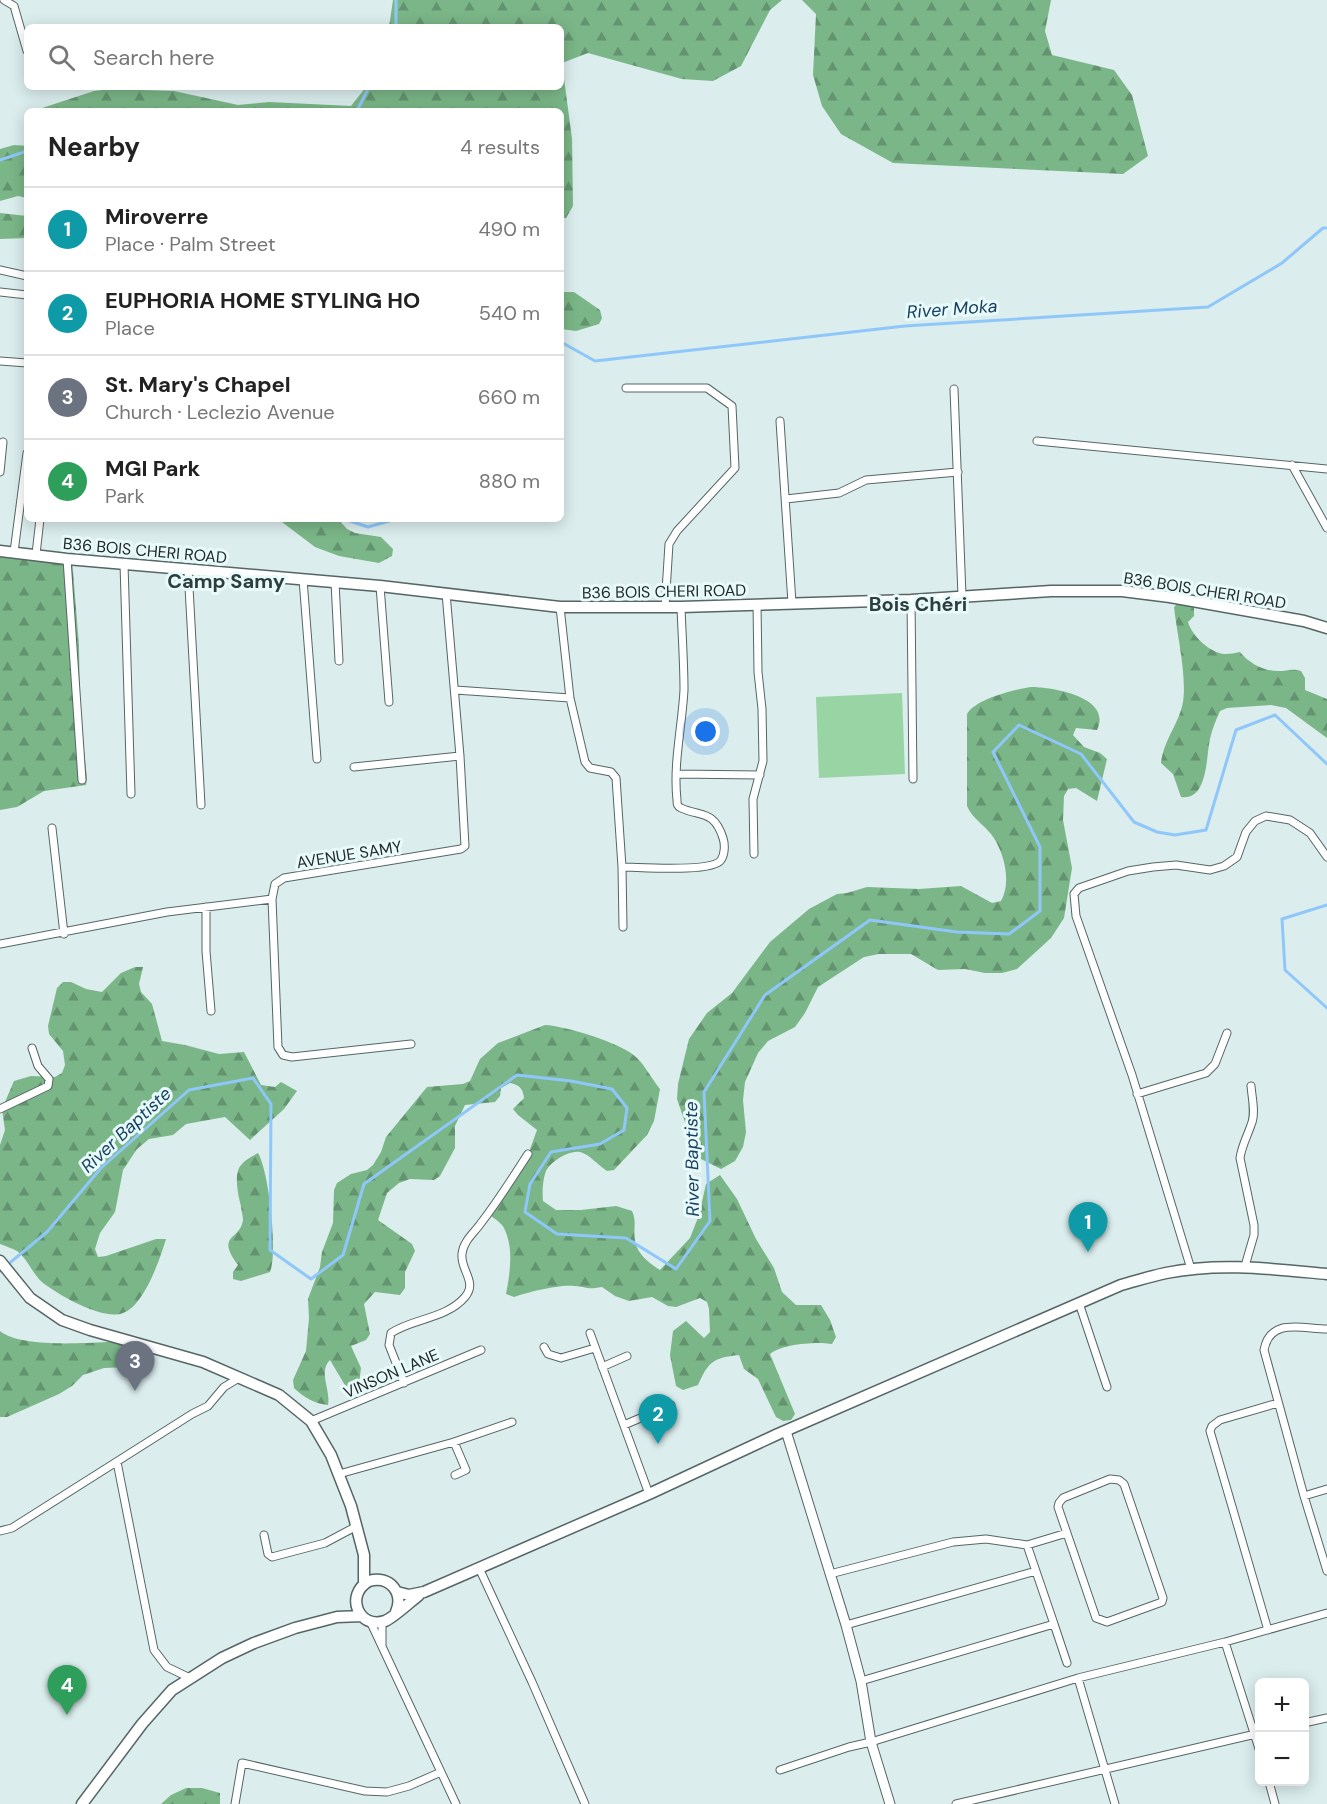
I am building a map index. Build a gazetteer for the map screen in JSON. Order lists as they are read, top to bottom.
{
  "streets": {
    "main road": ["B36 BOIS CHERI ROAD"],
    "street": ["AVENUE SAMY", "VINSON LANE"]
  },
  "crossings": [
    ["B36 BOIS CHERI ROAD", "AVENUE SAMY"]
  ],
  "districts": ["Camp Samy", "Bois Chéri"],
  "water": ["River Moka", "River Baptiste"],
  "page": {
    "search": "Search here",
    "heading": ["Nearby", "4 results"],
    "list": [
      {
        "mark": "1",
        "name": "Miroverre",
        "note": "Place · Palm Street",
        "value": "490 m"
      },
      {
        "mark": "2",
        "name": "EUPHORIA HOME STYLING HO",
        "note": "Place",
        "value": "540 m"
      },
      {
        "mark": "3",
        "name": "St. Mary's Chapel",
        "note": "Church · Leclezio Avenue",
        "value": "660 m"
      },
      {
        "mark": "4",
        "name": "MGI Park",
        "note": "Park",
        "value": "880 m"
      }
    ],
    "pins": [
      "1",
      "3",
      "2",
      "4"
    ],
    "map_buttons": ["+", "−"]
  }
}
